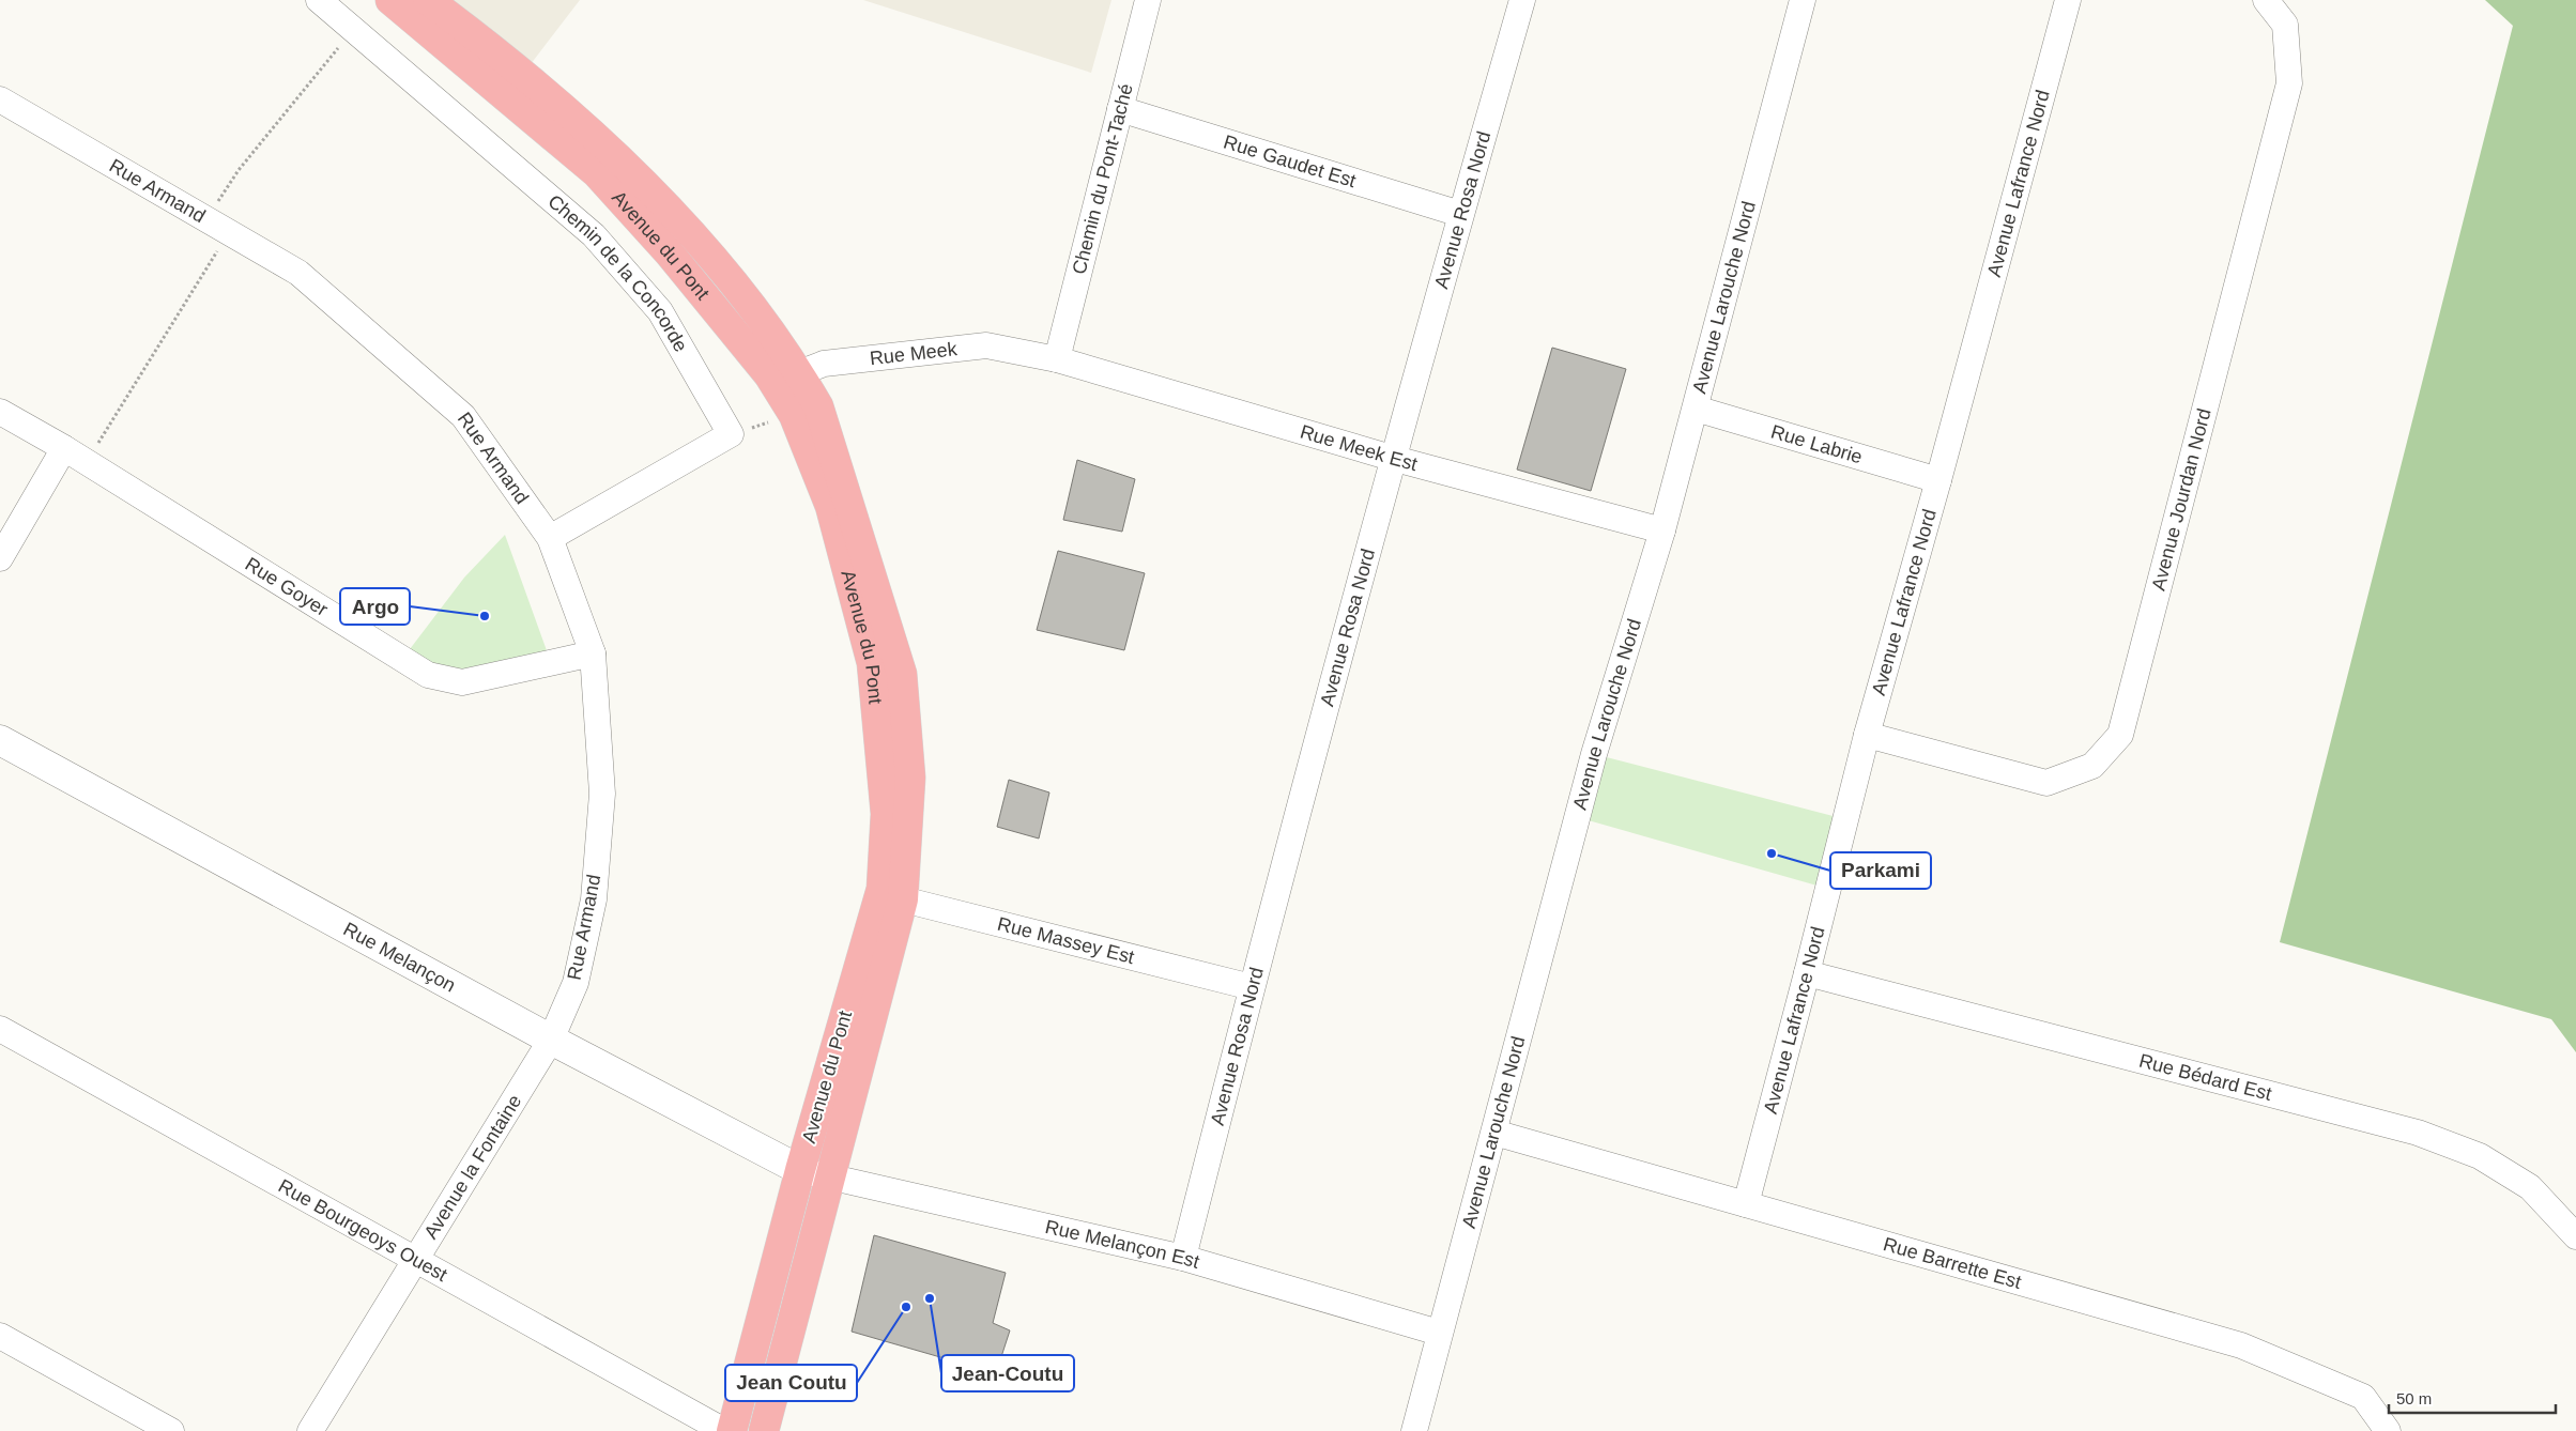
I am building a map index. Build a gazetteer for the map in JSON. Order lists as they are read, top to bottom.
{
  "streets": {
    "main road": ["Avenue du Pont"],
    "street": [
      "Rue Gaudet Est",
      "Chemin du Pont-Taché",
      "Avenue Lafrance Nord",
      "Rue Armand",
      "Avenue Rosa Nord",
      "Chemin de la Concorde",
      "Avenue Larouche Nord",
      "Rue Meek",
      "Rue Labrie",
      "Rue Meek Est",
      "Avenue Jourdan Nord",
      "Rue Goyer",
      "Rue Massey Est",
      "Rue Melançon",
      "Rue Bédard Est",
      "Avenue la Fontaine",
      "Rue Bourgeoys Ouest",
      "Rue Melançon Est",
      "Rue Barrette Est"
    ]
  },
  "crossings": [
    ["Rue Gaudet Est", "Chemin du Pont-Taché"],
    ["Rue Gaudet Est", "Avenue Rosa Nord"],
    ["Chemin du Pont-Taché", "Rue Meek"],
    ["Chemin du Pont-Taché", "Rue Meek Est"],
    ["Avenue Lafrance Nord", "Rue Labrie"],
    ["Avenue Lafrance Nord", "Avenue Jourdan Nord"],
    ["Avenue Lafrance Nord", "Rue Bédard Est"],
    ["Avenue Lafrance Nord", "Rue Barrette Est"],
    ["Rue Armand", "Rue Goyer"],
    ["Rue Armand", "Rue Melançon"],
    ["Rue Armand", "Avenue la Fontaine"],
    ["Avenue Rosa Nord", "Rue Meek Est"],
    ["Avenue Rosa Nord", "Rue Massey Est"],
    ["Avenue Rosa Nord", "Rue Melançon Est"],
    ["Avenue du Pont", "Rue Meek"],
    ["Avenue du Pont", "Rue Massey Est"],
    ["Avenue du Pont", "Rue Melançon"],
    ["Avenue du Pont", "Rue Melançon Est"],
    ["Avenue Larouche Nord", "Rue Labrie"],
    ["Avenue Larouche Nord", "Rue Meek Est"],
    ["Avenue Larouche Nord", "Rue Melançon Est"],
    ["Avenue Larouche Nord", "Rue Barrette Est"],
    ["Rue Meek", "Rue Meek Est"],
    ["Rue Melançon", "Avenue la Fontaine"],
    ["Rue Melançon", "Rue Melançon Est"],
    ["Avenue la Fontaine", "Rue Bourgeoys Ouest"]
  ],
  "places": [
    "Argo",
    "Parkami",
    "Jean-Coutu",
    "Jean Coutu"
  ],
  "scale_bar": "50 m"
}
